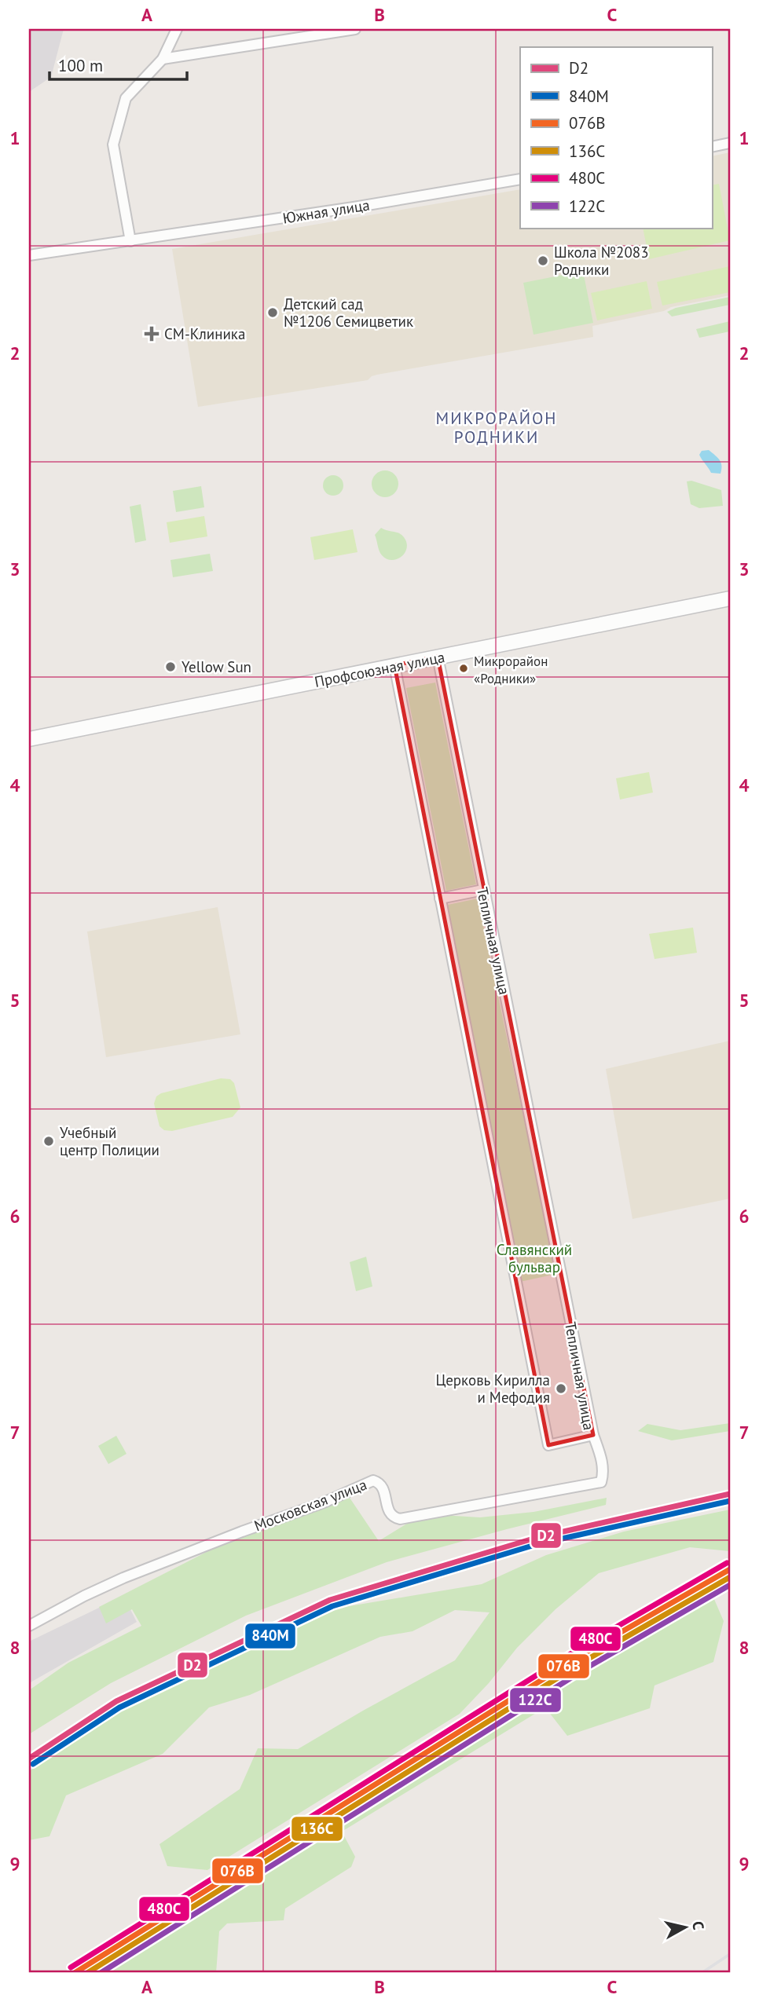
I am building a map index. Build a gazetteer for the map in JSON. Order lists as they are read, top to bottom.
{
  "streets": {
    "main road": ["Профсоюзная улица"],
    "street": ["Южная улица", "Тепличная улица", "Московская улица"]
  },
  "crossings": [
    ["Профсоюзная улица", "Тепличная улица"],
    ["Тепличная улица", "Московская улица"]
  ],
  "districts": ["МИКРОРАЙОН РОДНИКИ"],
  "parks": ["Славянский бульвар"],
  "places": {
    "other": [
      "Школа №2083 Родники",
      "Детский сад №1206 Семицветик",
      "Yellow Sun",
      "Микрорайон «Родники»",
      "Учебный центр Полиции",
      "Церковь Кирилла и Мефодия"
    ],
    "health": ["СМ-Клиника"]
  },
  "lines": [
    "transit line D2",
    "transit line 840М",
    "transit line 480С",
    "transit line 076В",
    "transit line 136С",
    "transit line 122С"
  ],
  "legend": [
    "D2",
    "840М",
    "076В",
    "136С",
    "480С",
    "122С"
  ],
  "scale_bar": "100 m",
  "north": "right",
  "grid": {
    "columns": ["A", "B", "C"],
    "rows": [
      "1",
      "2",
      "3",
      "4",
      "5",
      "6",
      "7",
      "8",
      "9"
    ]
  }
}
